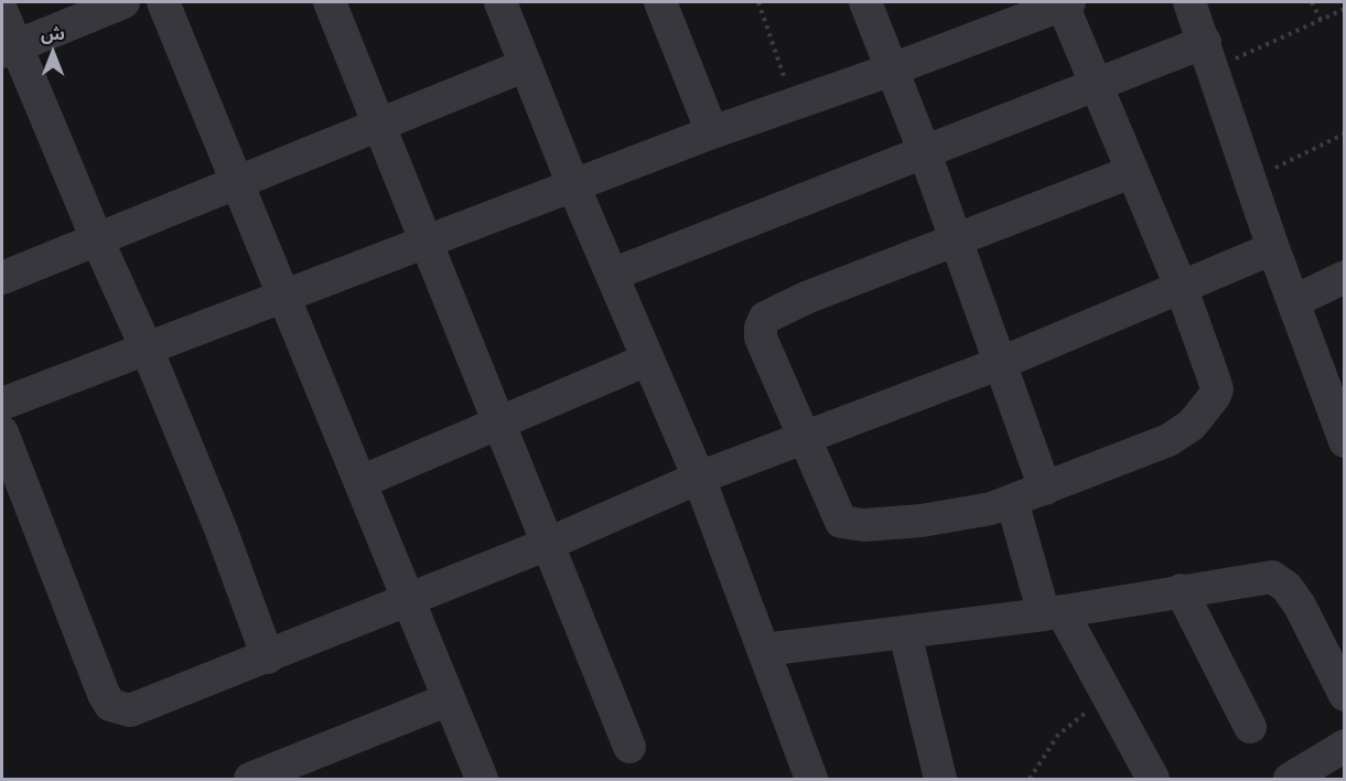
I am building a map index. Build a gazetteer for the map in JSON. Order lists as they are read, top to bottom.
{
  "north": "top"
}
